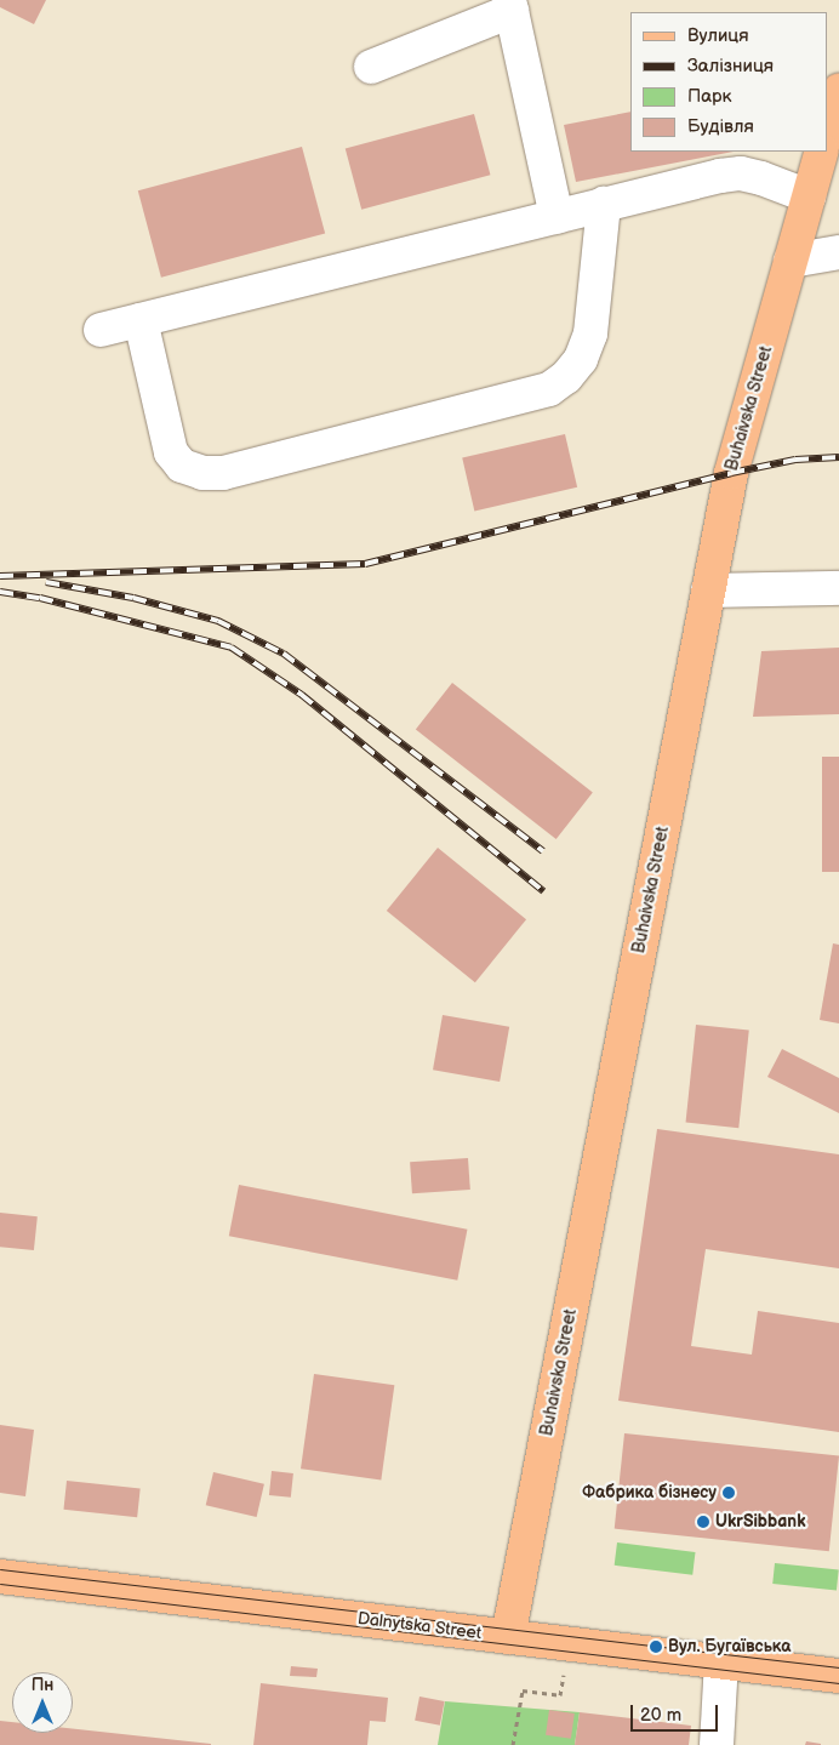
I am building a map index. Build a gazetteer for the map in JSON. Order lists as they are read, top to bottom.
{
  "streets": {
    "main road": ["Buhaivska Street", "Dalnytska Street"]
  },
  "crossings": [
    ["Buhaivska Street", "Dalnytska Street"]
  ],
  "places": ["Фабрика бізнесу", "UkrSibbank", "Вул. Бугаївська"],
  "legend": [
    "Вулиця",
    "Залізниця",
    "Парк",
    "Будівля"
  ],
  "scale_bar": "20 m",
  "north": "top"
}
